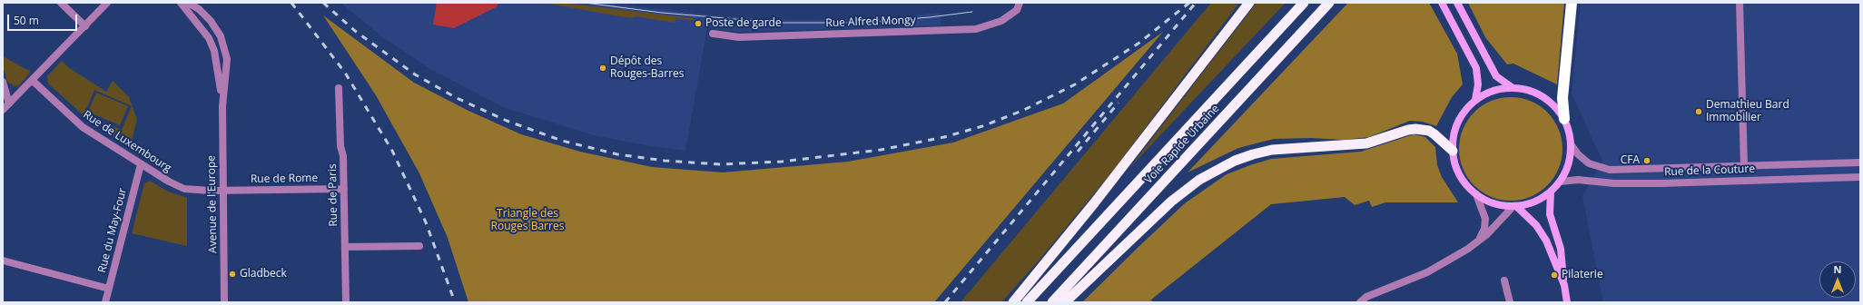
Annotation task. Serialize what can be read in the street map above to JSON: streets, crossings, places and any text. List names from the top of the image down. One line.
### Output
{"streets":{"highway":["Voie Rapide Urbaine"],"street":["Rue Alfred Mongy","Rue de Luxembourg","Rue de la Couture","Rue de Rome","Rue de Paris","Avenue de l'Europe","Rue du May-Four"]},"crossings":[["Rue de Luxembourg","Rue de Rome"],["Rue de Luxembourg","Avenue de l'Europe"],["Rue de Luxembourg","Rue du May-Four"],["Rue de Rome","Rue de Paris"],["Rue de Rome","Avenue de l'Europe"]],"parks":["Triangle des Rouges Barres"],"places":["Poste de garde","Dépôt des Rouges-Barres","Demathieu Bard Immobilier","CFA","Gladbeck","Pilaterie"],"scale_bar":"50 m","north":"top"}
